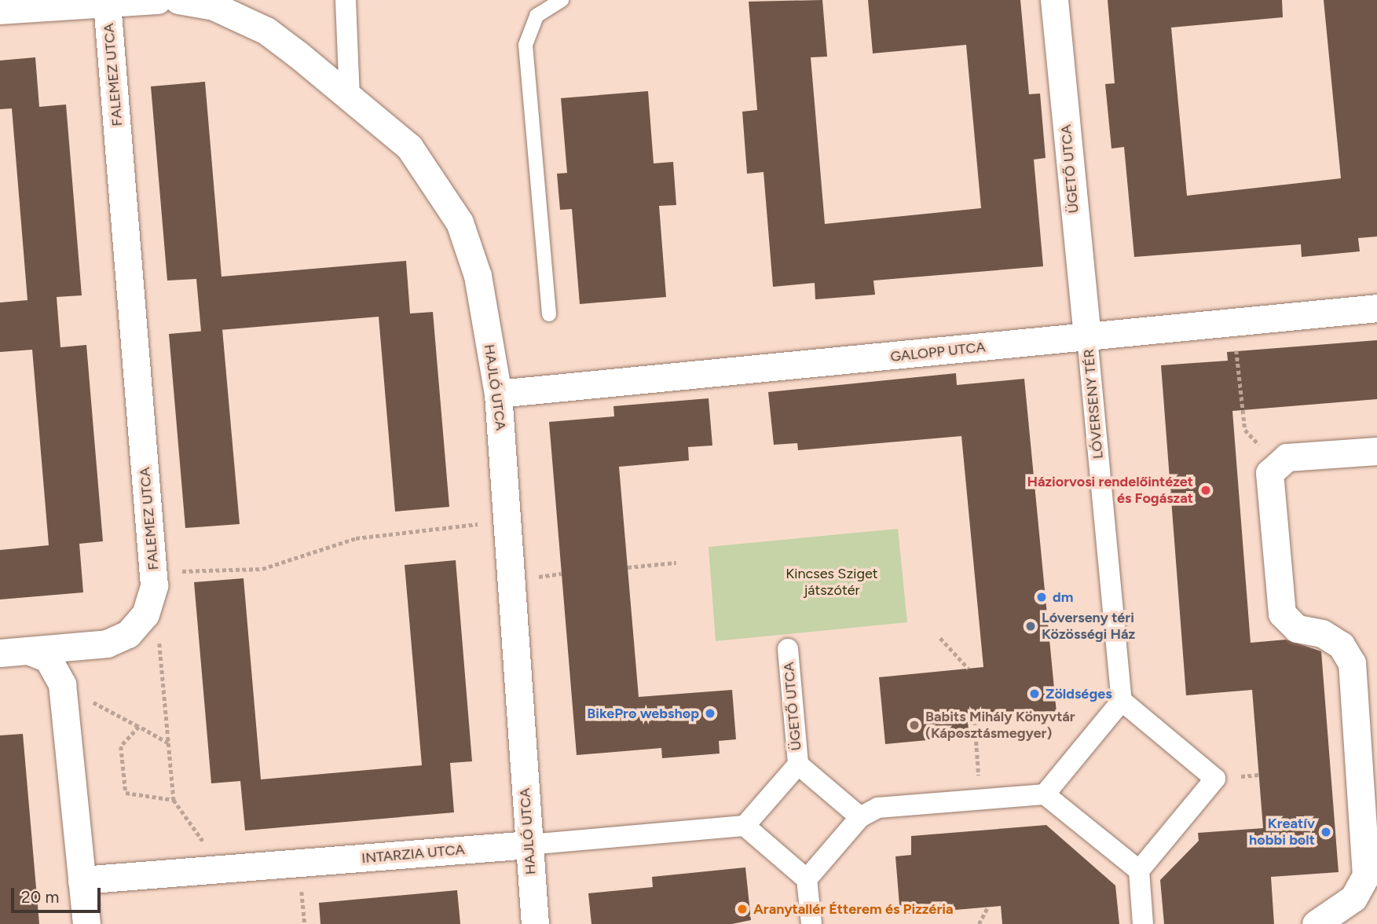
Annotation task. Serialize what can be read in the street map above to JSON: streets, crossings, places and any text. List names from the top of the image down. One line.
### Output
{"streets":{"street":["FALEMEZ UTCA","ÜGETŐ UTCA","GALOPP UTCA","HAJLÓ UTCA","LÓVERSENY TÉR","INTARZIA UTCA"]},"crossings":[["ÜGETŐ UTCA","GALOPP UTCA"],["ÜGETŐ UTCA","LÓVERSENY TÉR"],["GALOPP UTCA","HAJLÓ UTCA"],["GALOPP UTCA","LÓVERSENY TÉR"],["HAJLÓ UTCA","INTARZIA UTCA"]],"parks":["Kincses Sziget játszótér"],"places":["Háziorvosi rendelőintézet és Fogászat","dm","Lóverseny téri Közösségi Ház","Zöldséges","BikePro webshop","Babits Mihály Könyvtár (Káposztásmegyer)","Kreatív hobbi bolt","Aranytallér Étterem és Pizzéria"],"scale_bar":"20 m"}
